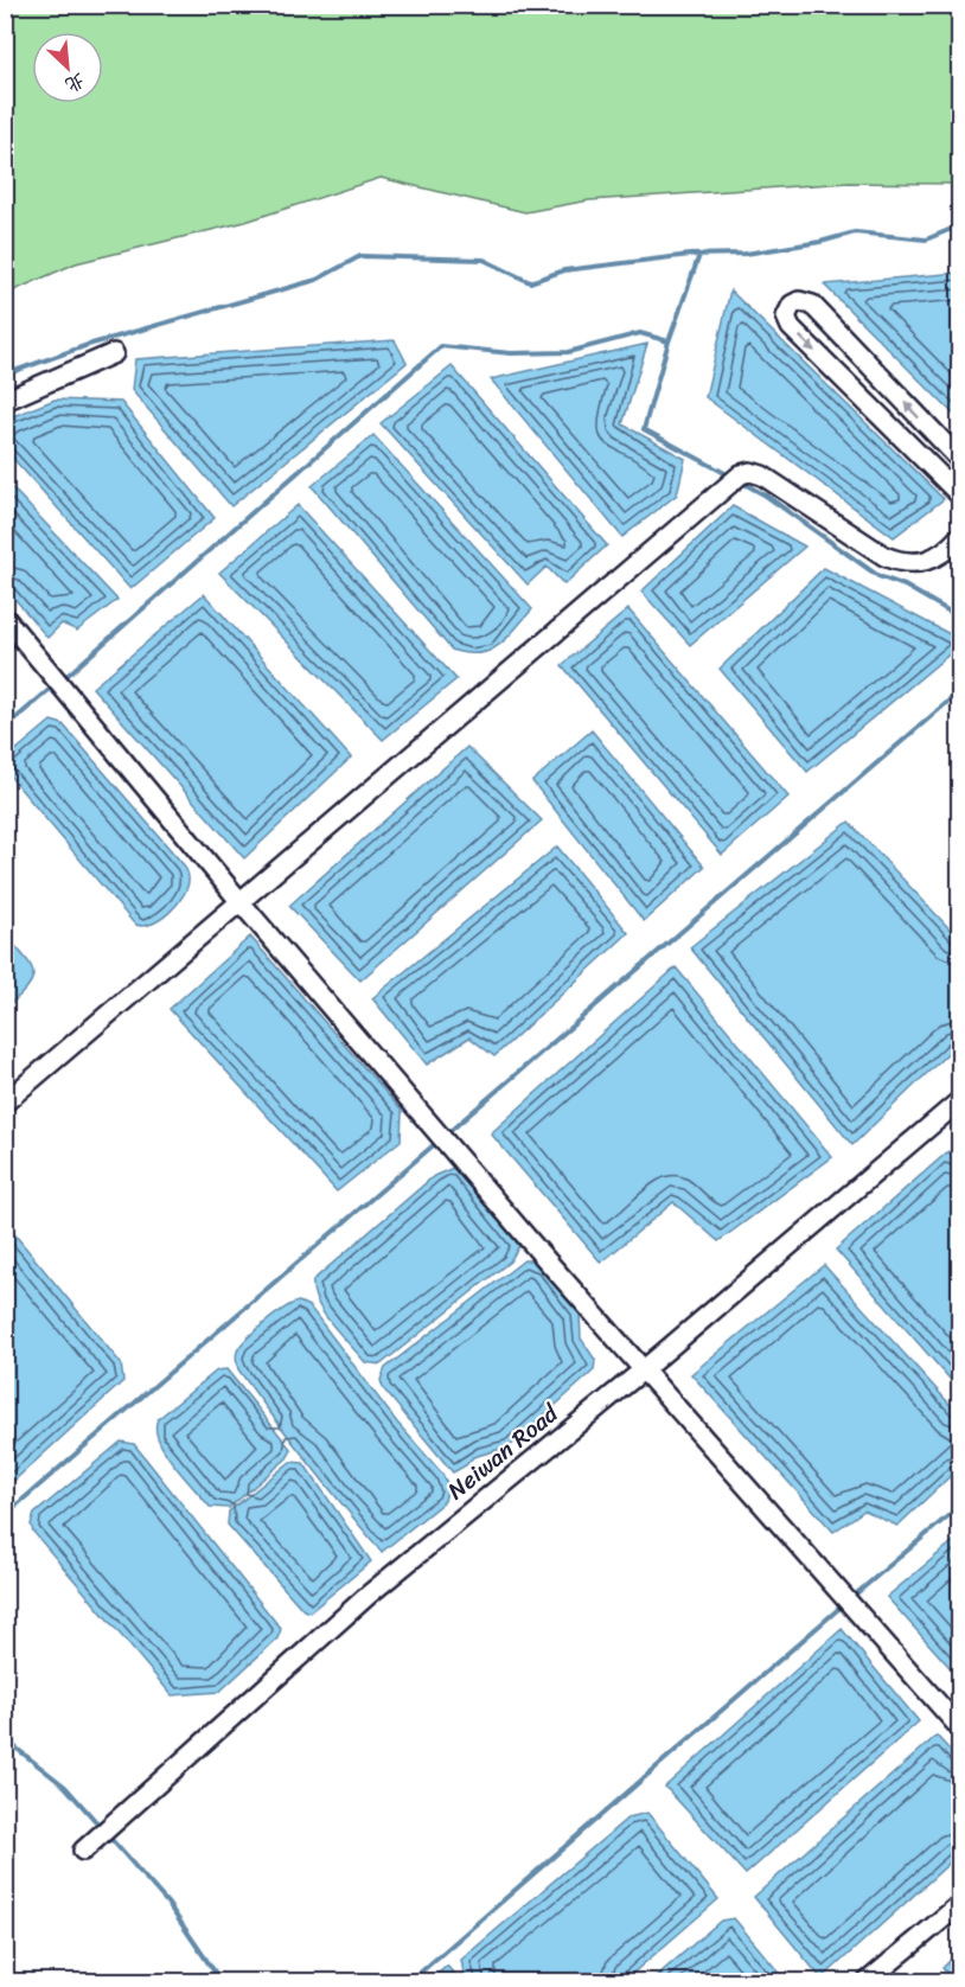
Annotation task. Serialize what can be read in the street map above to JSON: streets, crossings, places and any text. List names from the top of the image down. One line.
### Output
{"streets":{"street":["Neiwan Road"]},"north":"bottom right"}
